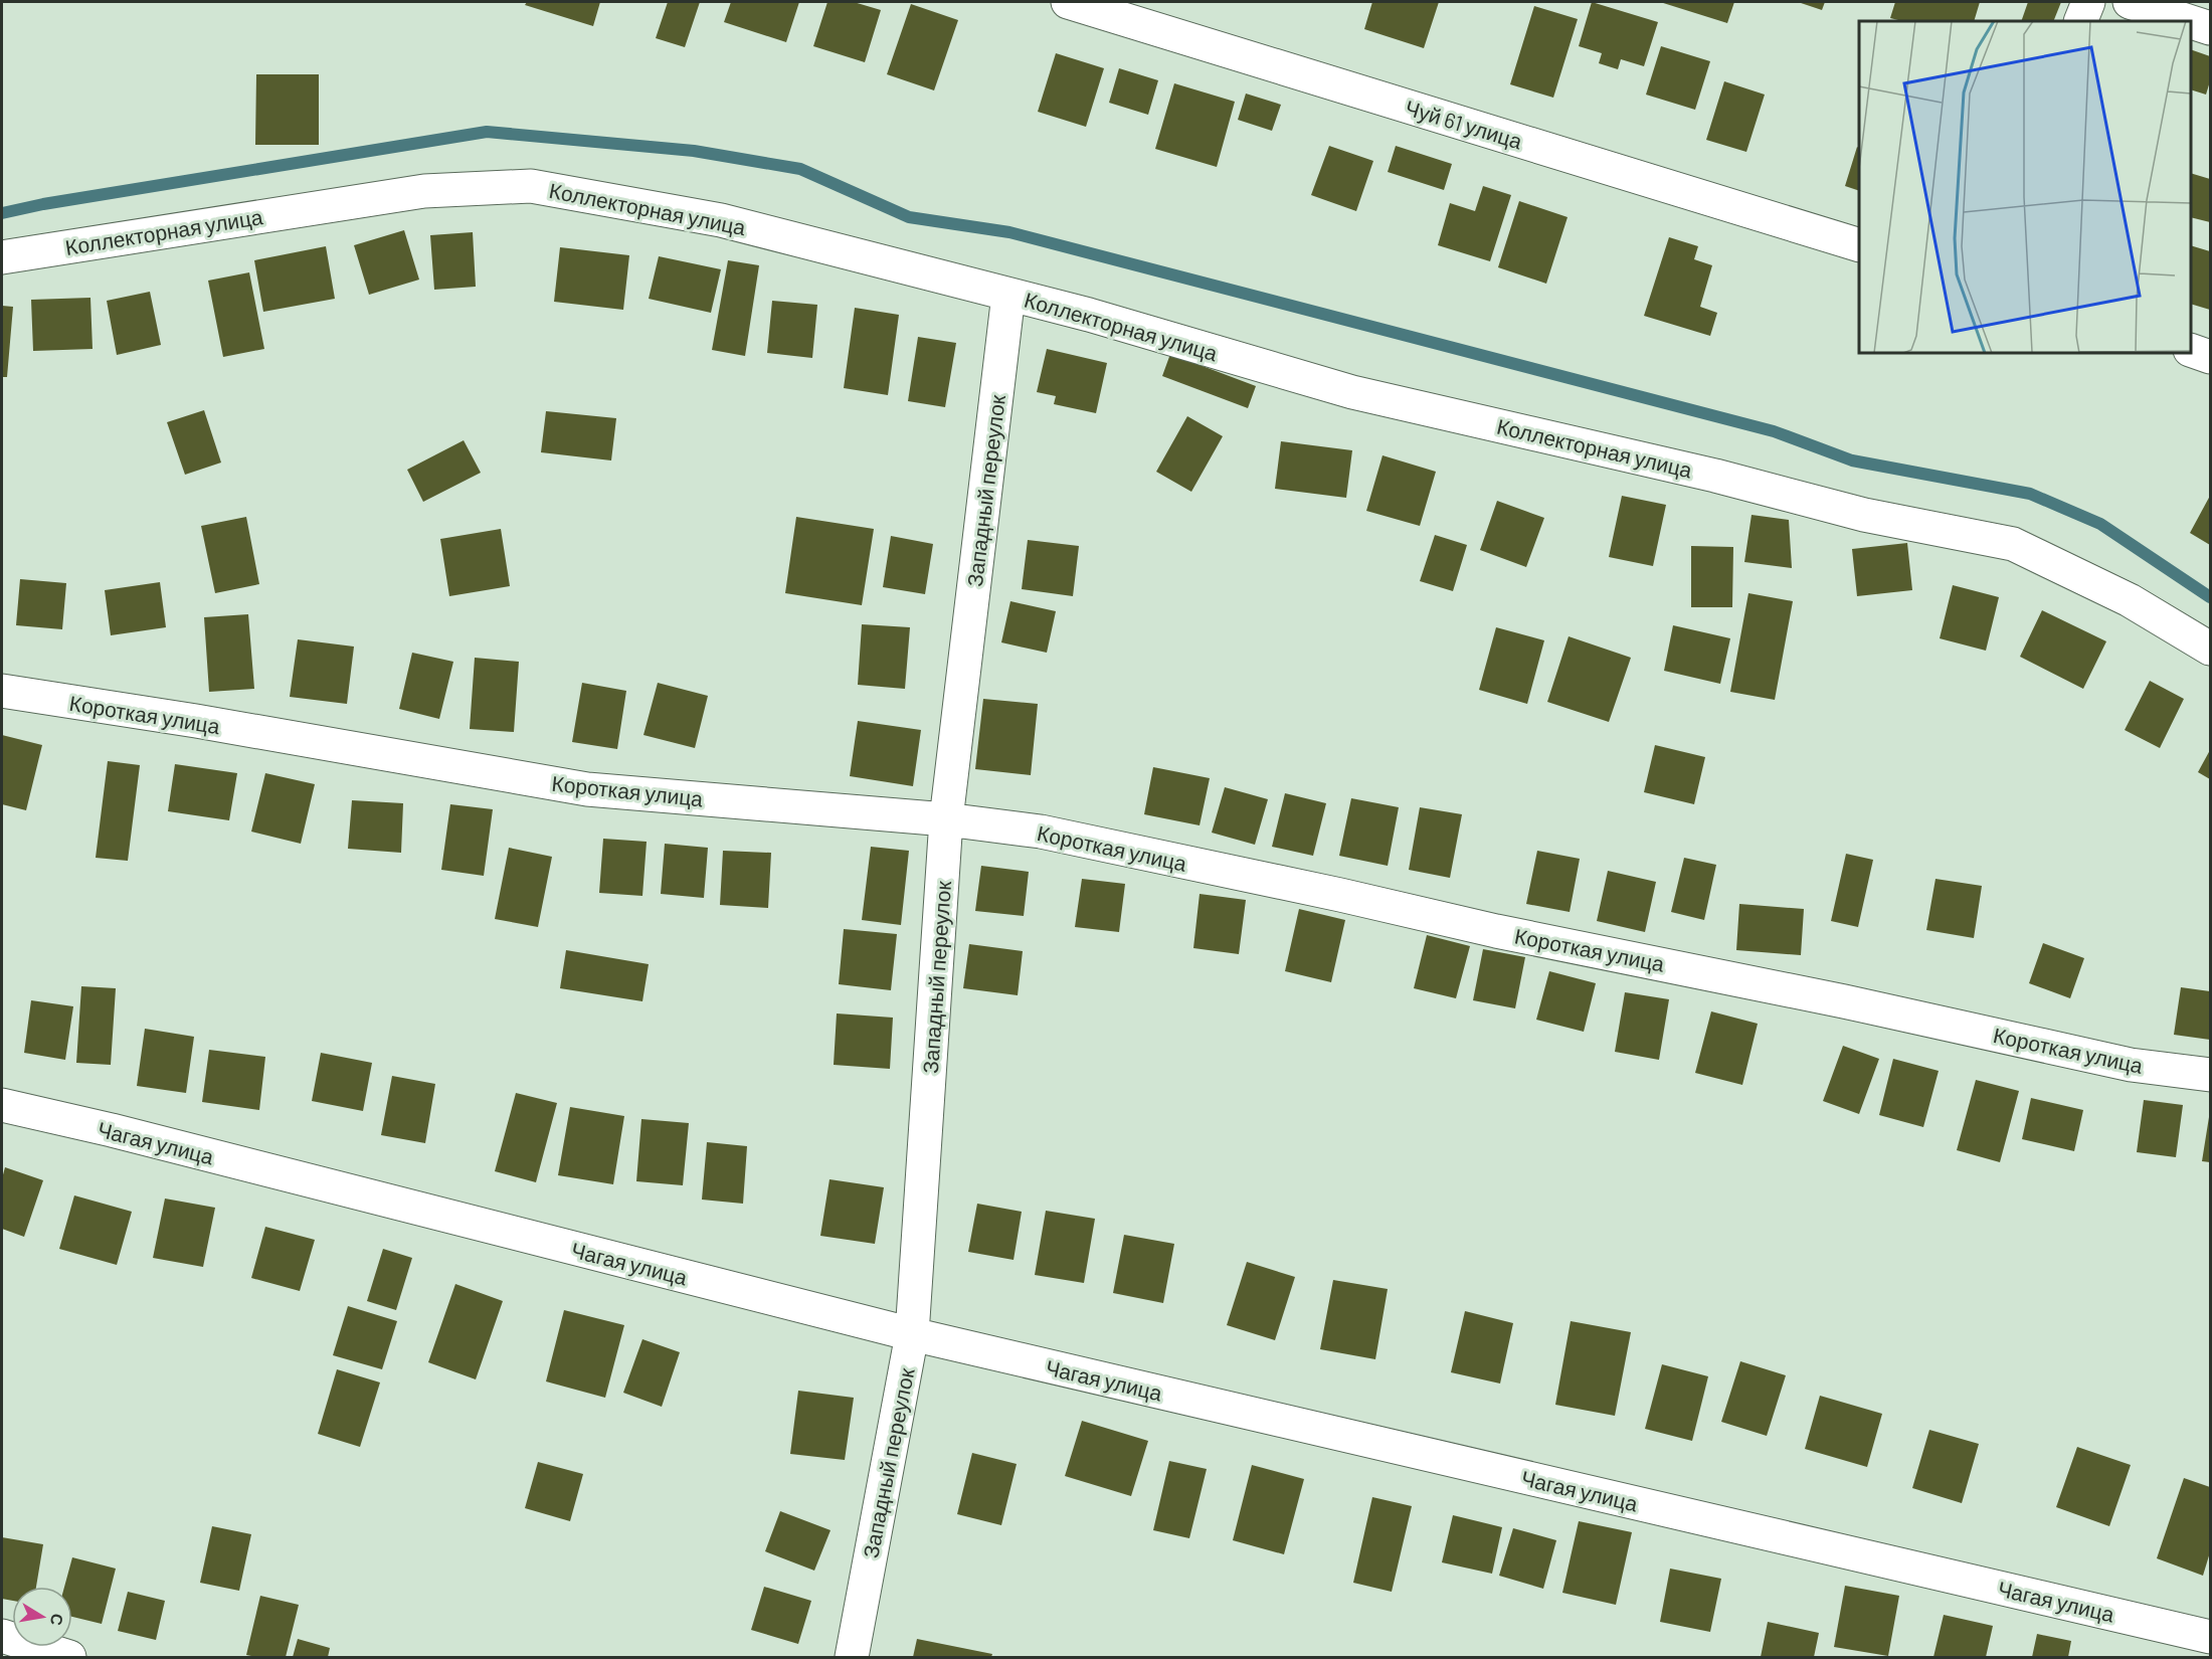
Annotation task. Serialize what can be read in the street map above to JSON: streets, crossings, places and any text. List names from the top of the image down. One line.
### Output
{"streets":{"street":["Чуй 61 улица","Коллекторная улица","Западный переулок","Короткая улица","Чагая улица"]},"crossings":[["Коллекторная улица","Западный переулок"],["Западный переулок","Короткая улица"],["Западный переулок","Чагая улица"]],"north":"right"}
